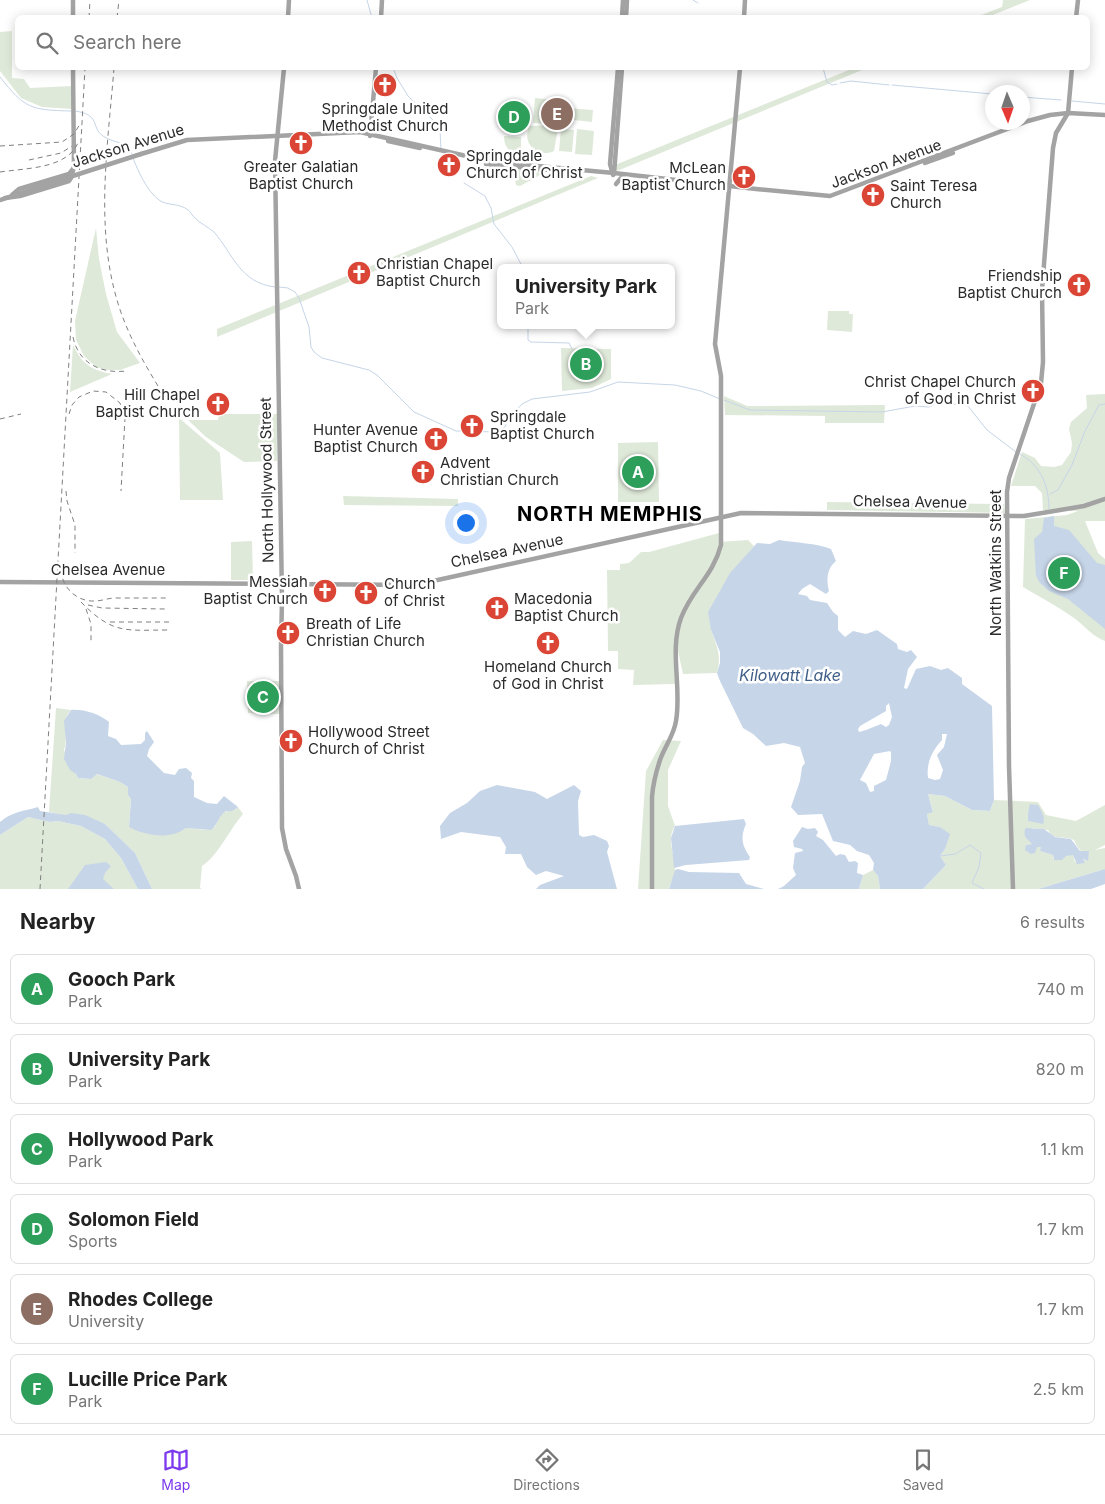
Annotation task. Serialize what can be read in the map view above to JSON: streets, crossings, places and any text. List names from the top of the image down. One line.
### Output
{"streets":{"main road":["Jackson Avenue","North Hollywood Street","Chelsea Avenue","North Watkins Street"]},"crossings":[["Jackson Avenue","North Hollywood Street"],["Jackson Avenue","North Watkins Street"],["North Hollywood Street","Chelsea Avenue"],["Chelsea Avenue","North Watkins Street"]],"districts":["NORTH MEMPHIS"],"water":["Kilowatt Lake"],"places":{"church":["Springdale United Methodist Church","Greater Galatian Baptist Church","Springdale Church of Christ","McLean Baptist Church","Saint Teresa Church","Christian Chapel Baptist Church","Friendship Baptist Church","Christ Chapel Church of God in Christ","Hill Chapel Baptist Church","Springdale Baptist Church","Hunter Avenue Baptist Church","Advent Christian Church","Messiah Baptist Church","Church of Christ","Macedonia Baptist Church","Breath of Life Christian Church","Homeland Church of God in Christ","Hollywood Street Church of Christ"]},"north":"bottom","page":{"search":"Search here","pins":["E","D","B","A","F","C"],"popup":["University Park","Park"],"heading":["Nearby","6 results"],"list":[{"mark":"A","name":"Gooch Park","note":"Park","value":"740 m"},{"mark":"B","name":"University Park","note":"Park","value":"820 m"},{"mark":"C","name":"Hollywood Park","note":"Park","value":"1.1 km"},{"mark":"D","name":"Solomon Field","note":"Sports","value":"1.7 km"},{"mark":"E","name":"Rhodes College","note":"University","value":"1.7 km"},{"mark":"F","name":"Lucille Price Park","note":"Park","value":"2.5 km"}],"nav":["Map","Directions","Saved"]}}
